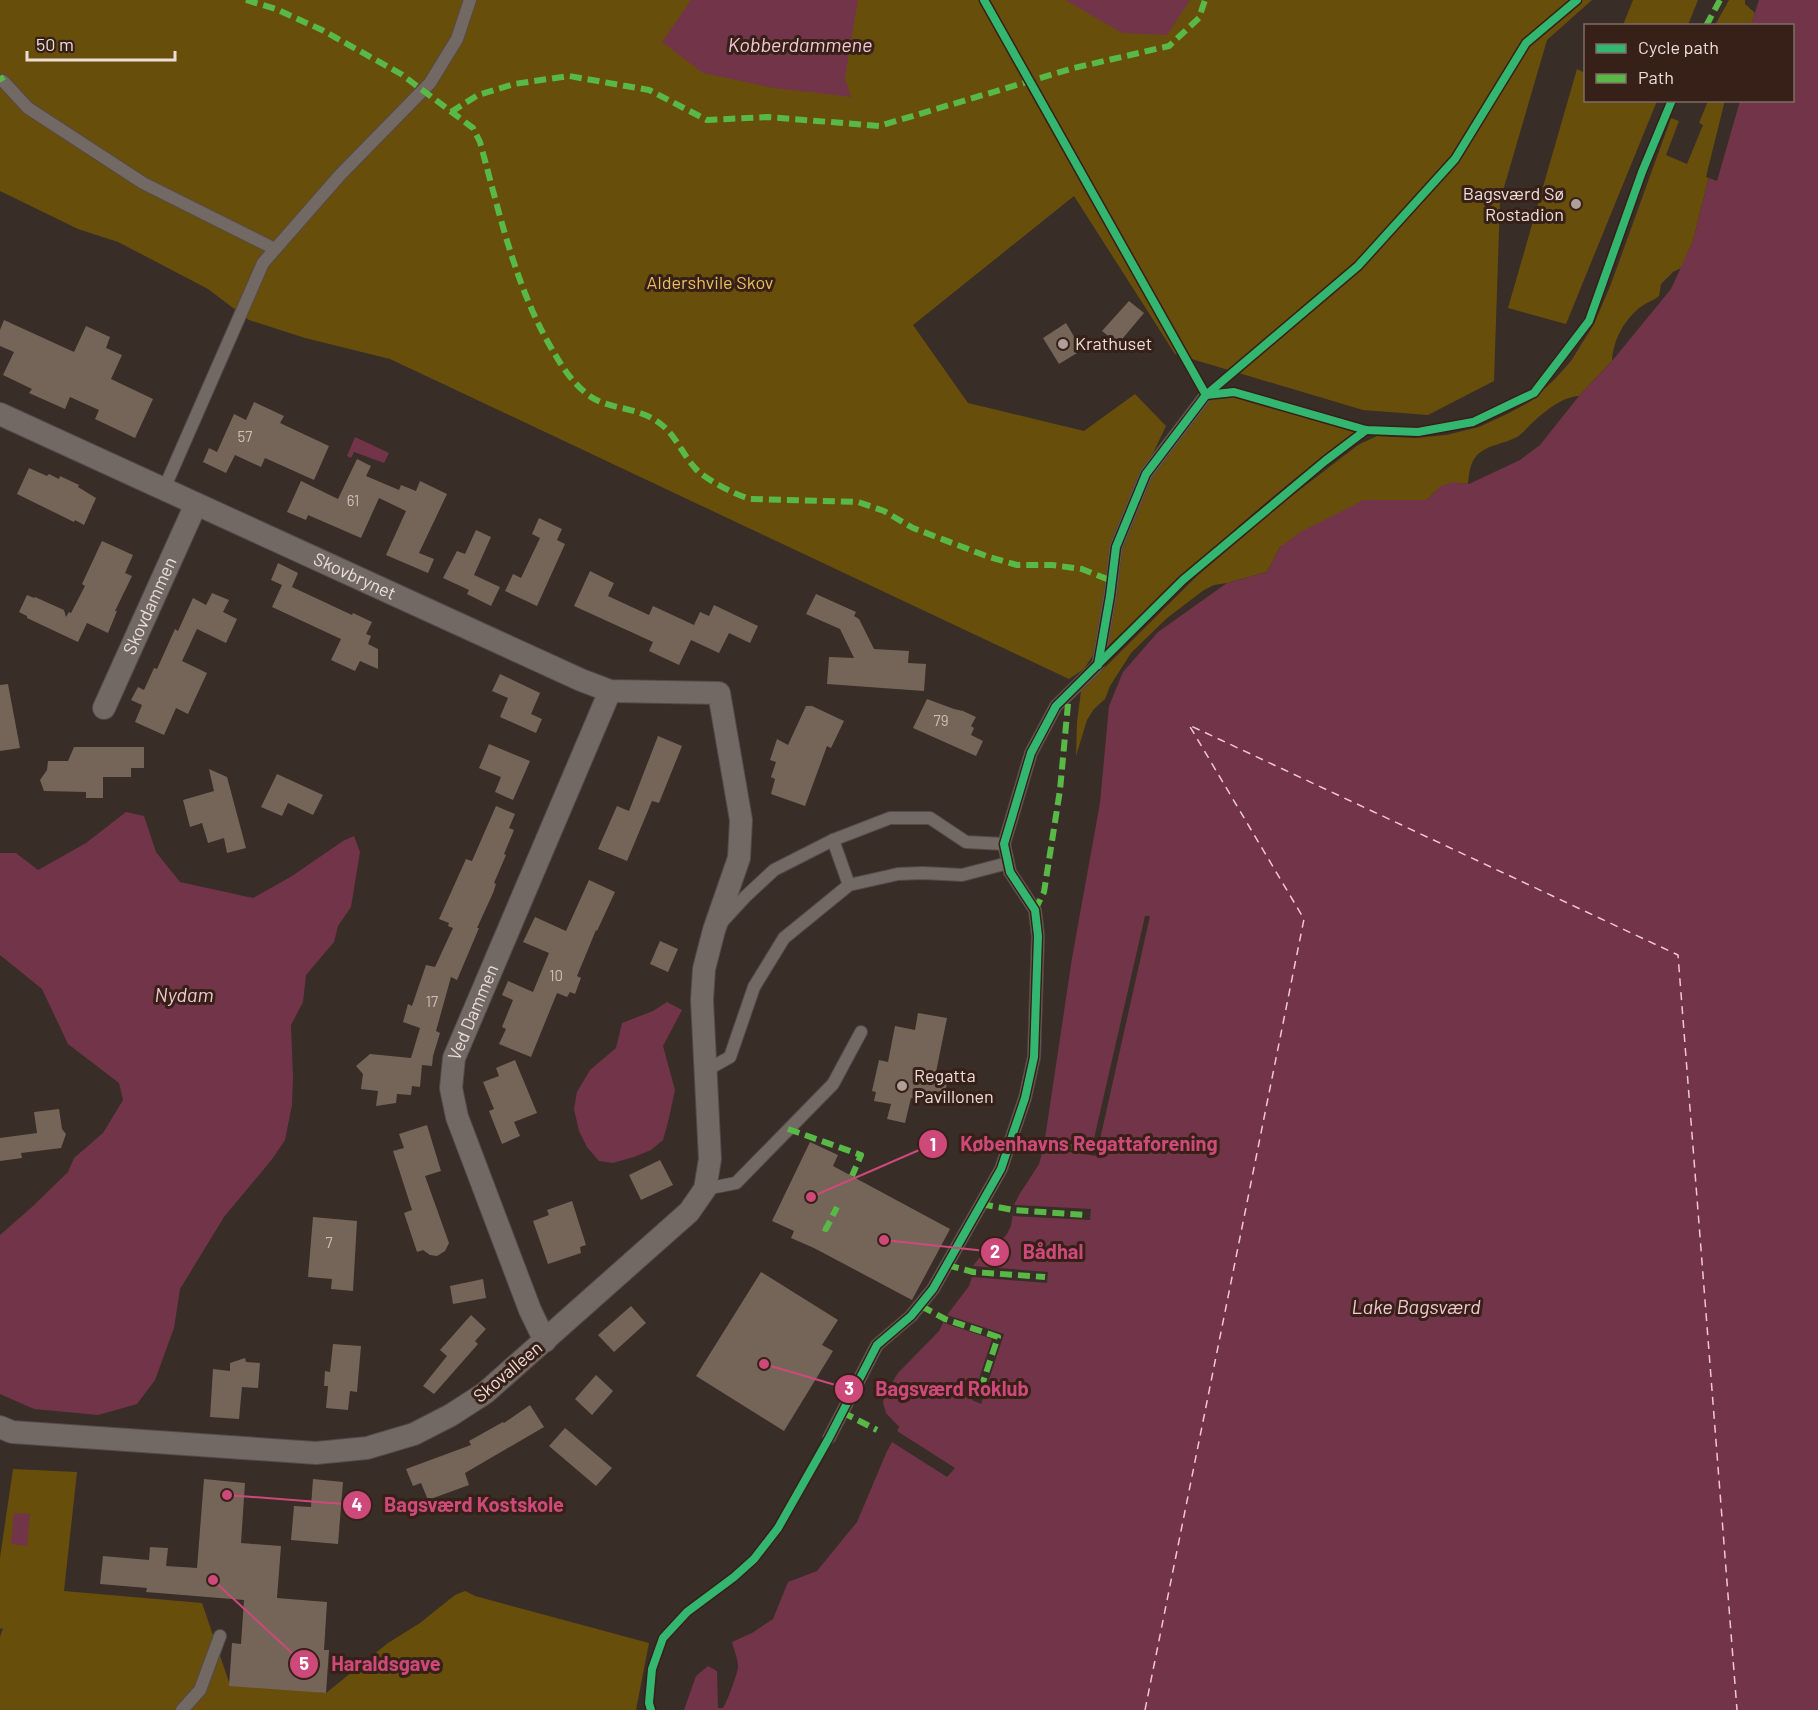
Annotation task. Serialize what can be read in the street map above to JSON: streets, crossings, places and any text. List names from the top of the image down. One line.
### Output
{"streets":{"street":["Skovbrynet","Skovdammen","Ved Dammen","Skovalleen"]},"crossings":[["Skovbrynet","Skovdammen"],["Skovbrynet","Ved Dammen"],["Skovbrynet","Skovalleen"],["Ved Dammen","Skovalleen"]],"water":["Kobberdammene","Nydam","Lake Bagsværd"],"parks":["Aldershvile Skov"],"places":["Bagsværd Sø Rostadion","Krathuset","Regatta Pavillonen","Københavns Regattaforening","Bådhal","Bagsværd Roklub","Bagsværd Kostskole","Haraldsgave"],"house_numbers":["57","61","79","10","17","7"],"legend":["Cycle path","Path"],"scale_bar":"50 m"}
